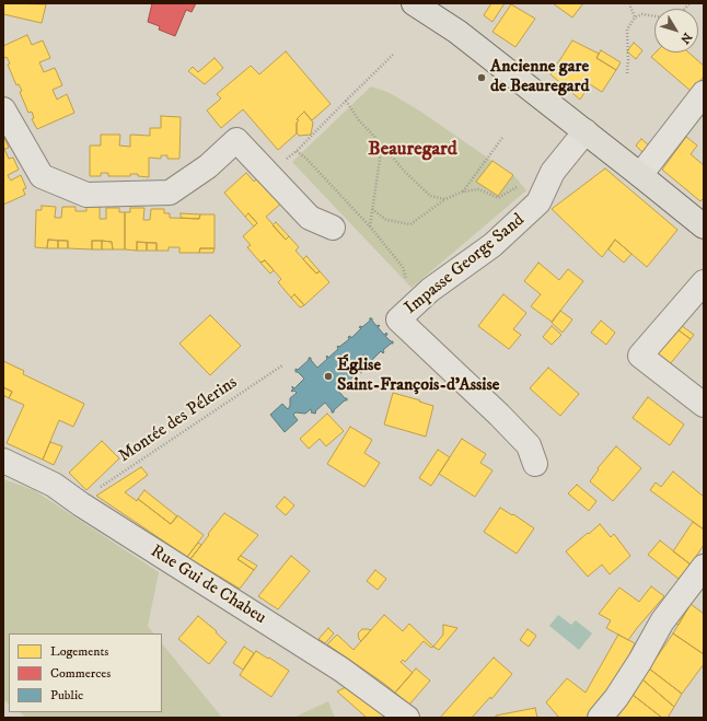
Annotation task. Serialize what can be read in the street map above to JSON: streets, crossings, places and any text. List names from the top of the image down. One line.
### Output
{"streets":{"street":["Impasse George Sand","Rue Gui de Chabeu"],"path":["Montée des Pélerins"]},"districts":["Beauregard"],"places":["Ancienne gare de Beauregard","Église Saint-François-d'Assise"],"legend":["Logements","Commerces","Public"],"north":"bottom right"}
